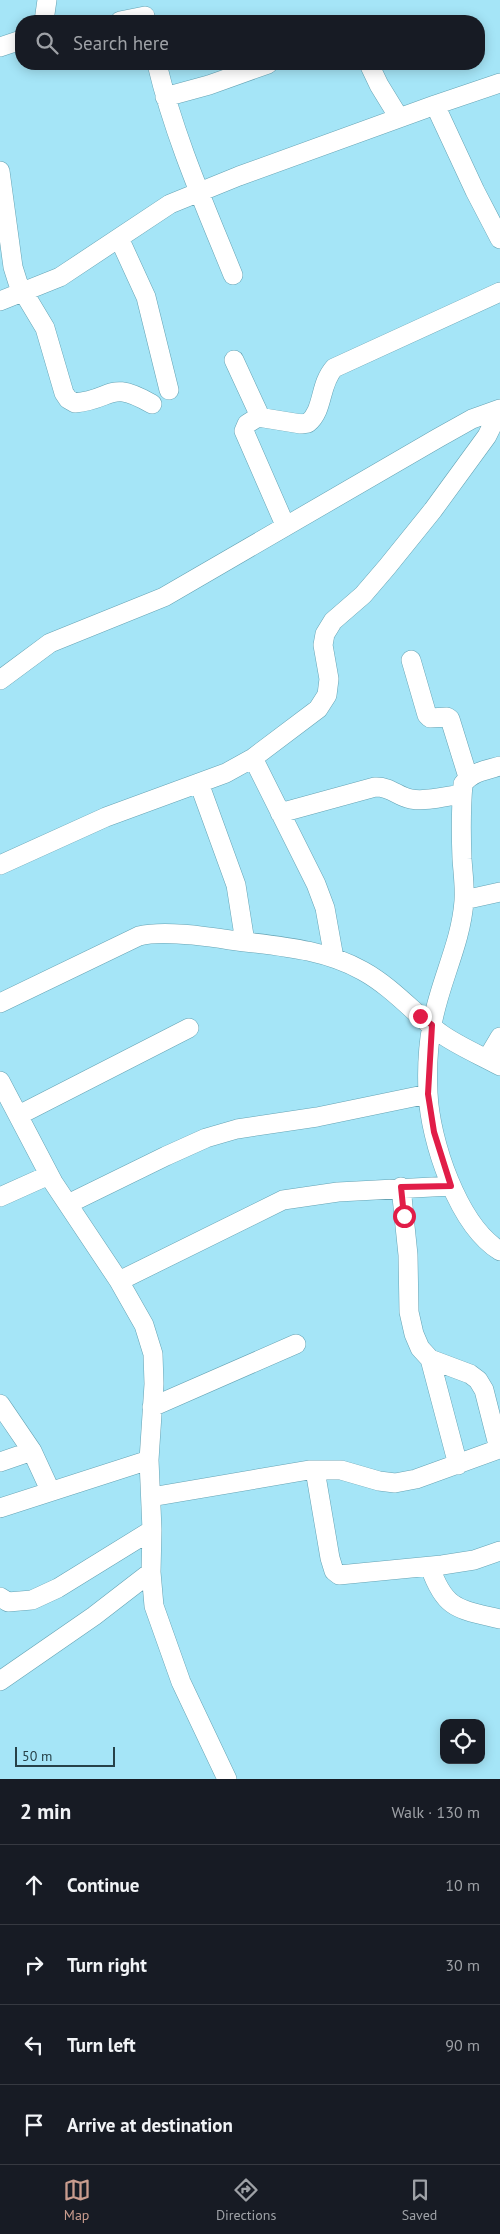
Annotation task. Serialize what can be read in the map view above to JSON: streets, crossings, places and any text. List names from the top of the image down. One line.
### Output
{"scale_bar":"50 m","page":{"search":"Search here","scale":"50 m","heading":["2 min","Walk · 130 m"],"list":[["Continue","10 m"],["Turn right","30 m"],["Turn left","90 m"],"Arrive at destination"],"nav":["Map","Directions","Saved"]}}
